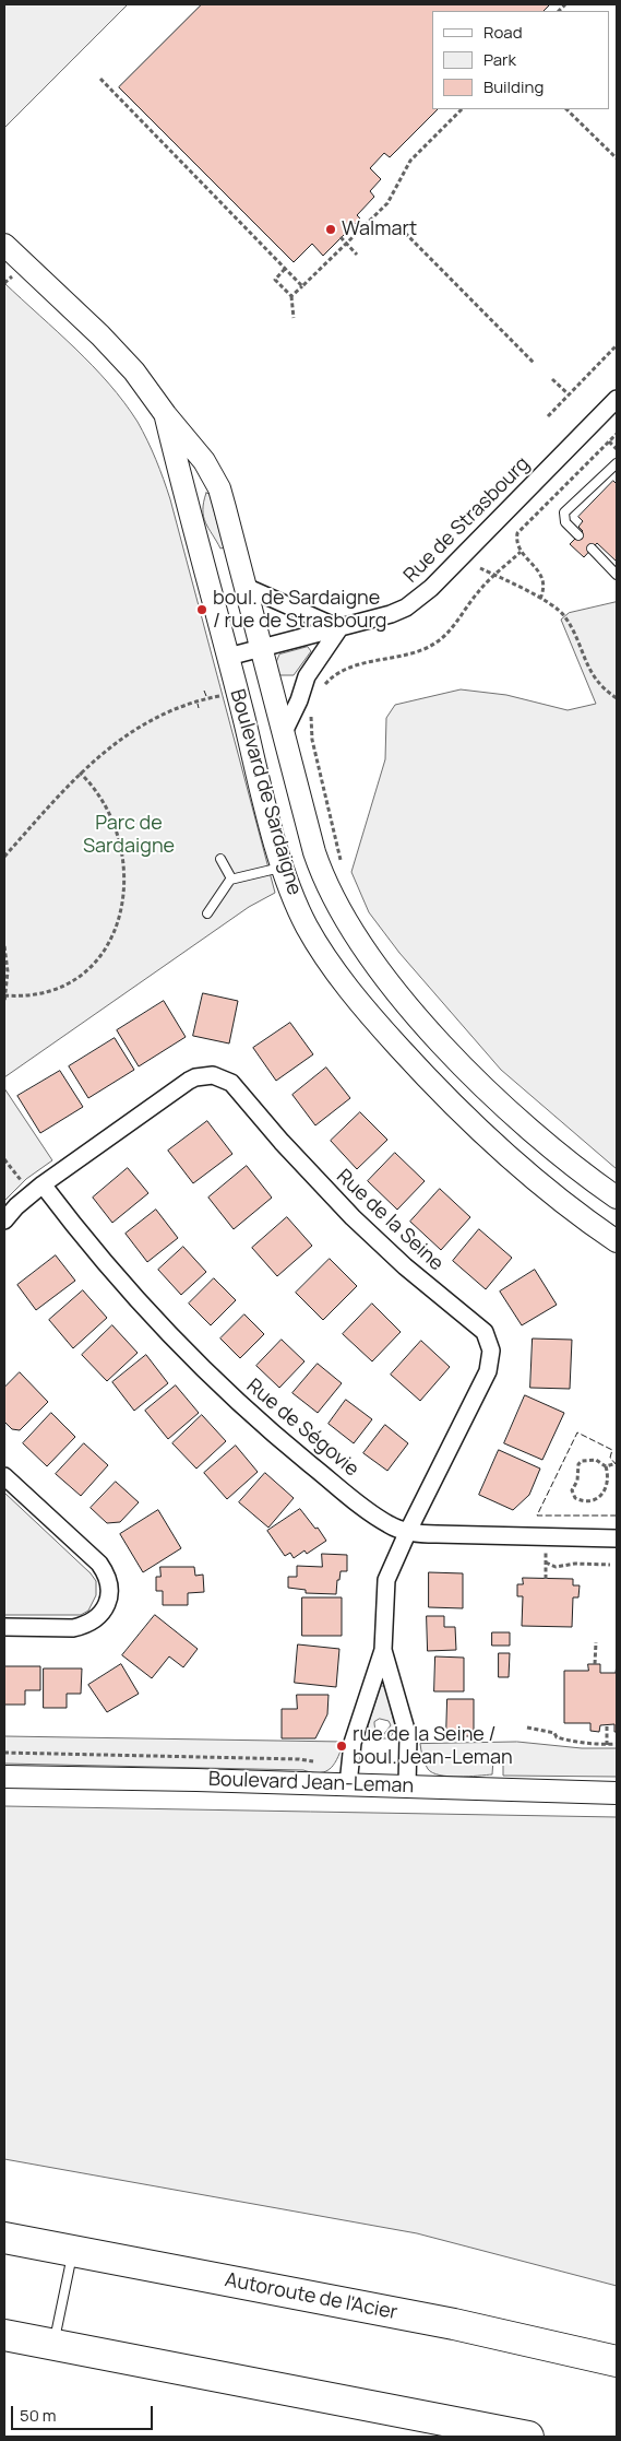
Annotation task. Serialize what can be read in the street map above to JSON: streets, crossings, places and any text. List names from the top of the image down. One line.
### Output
{"streets":{"highway":["Autoroute de l'Acier"],"street":["Rue de Strasbourg","Boulevard de Sardaigne","Rue de la Seine","Rue de Ségovie","Boulevard Jean-Leman"]},"crossings":[["Rue de Strasbourg","Boulevard de Sardaigne"],["Rue de la Seine","Rue de Ségovie"],["Rue de la Seine","Boulevard Jean-Leman"]],"parks":["Parc de Sardaigne"],"places":["Walmart","boul. de Sardaigne / rue de Strasbourg","rue de la Seine / boul. Jean-Leman"],"legend":["Road","Park","Building"],"scale_bar":"50 m"}
